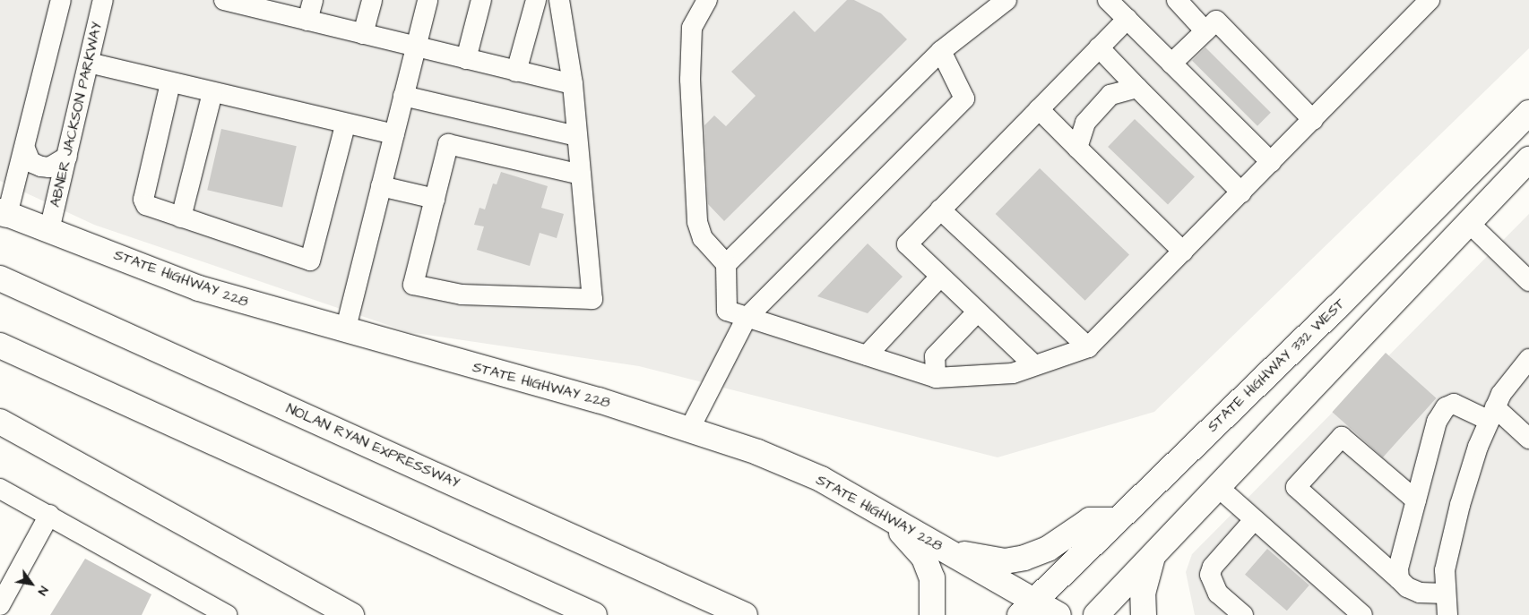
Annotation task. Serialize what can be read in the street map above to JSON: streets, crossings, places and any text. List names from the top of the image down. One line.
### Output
{"streets":{"main road":["STATE HIGHWAY 228","STATE HIGHWAY 332 WEST","NOLAN RYAN EXPRESSWAY"],"street":["ABNER JACKSON PARKWAY"]},"crossings":[["ABNER JACKSON PARKWAY","STATE HIGHWAY 228"],["STATE HIGHWAY 228","STATE HIGHWAY 332 WEST"]],"north":"bottom right"}
